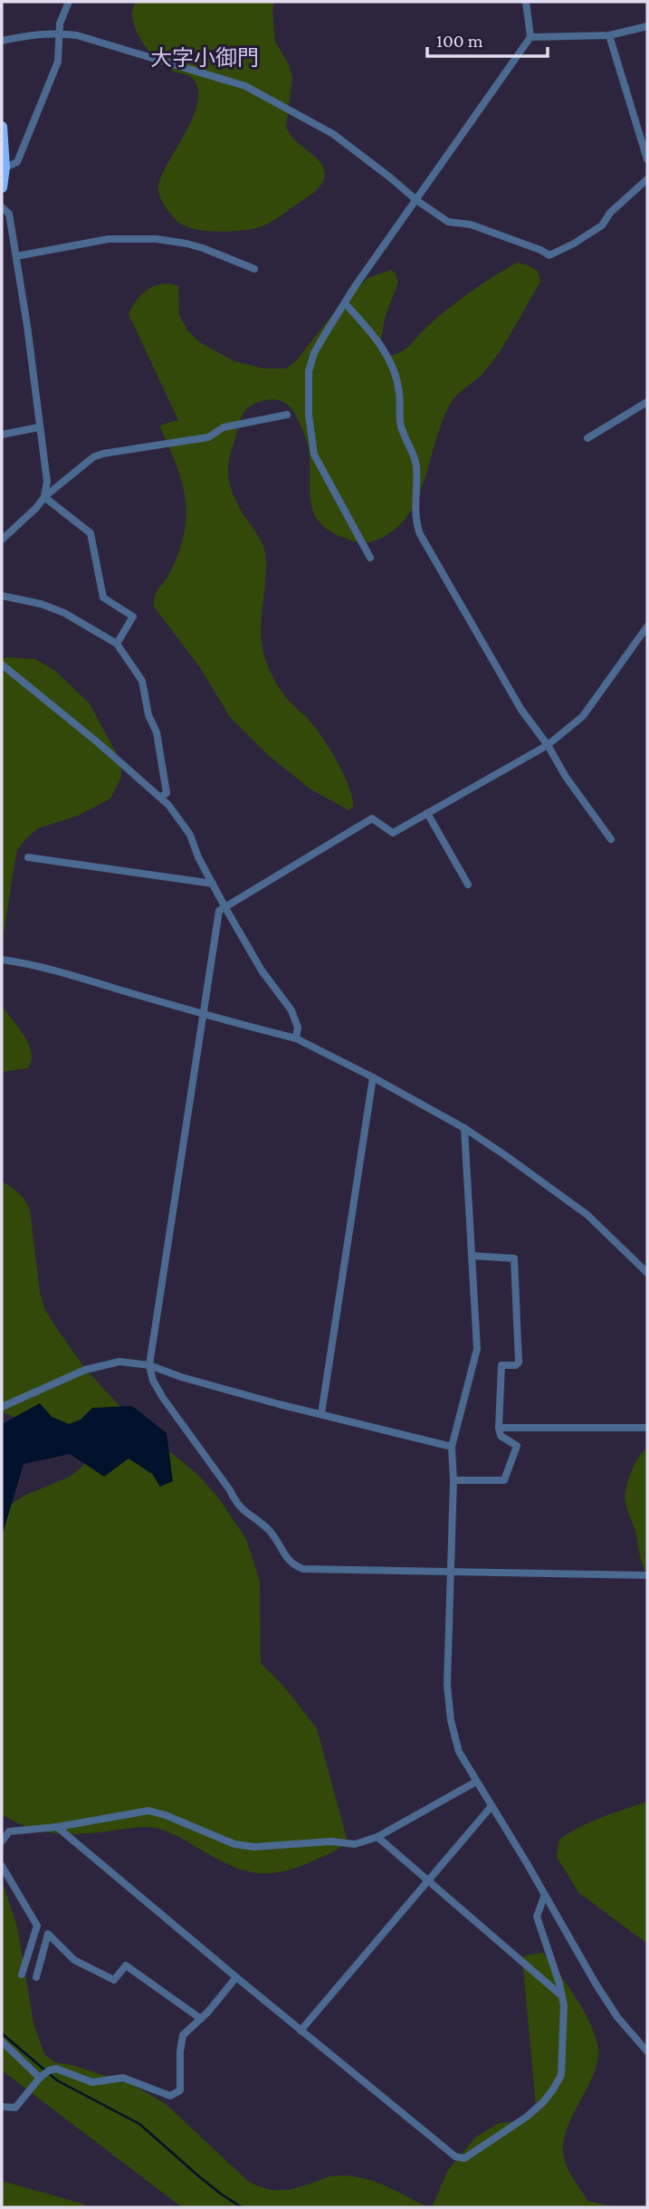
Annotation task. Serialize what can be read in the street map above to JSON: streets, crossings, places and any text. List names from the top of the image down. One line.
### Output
{"districts":["大字小御門"],"scale_bar":"100 m"}
